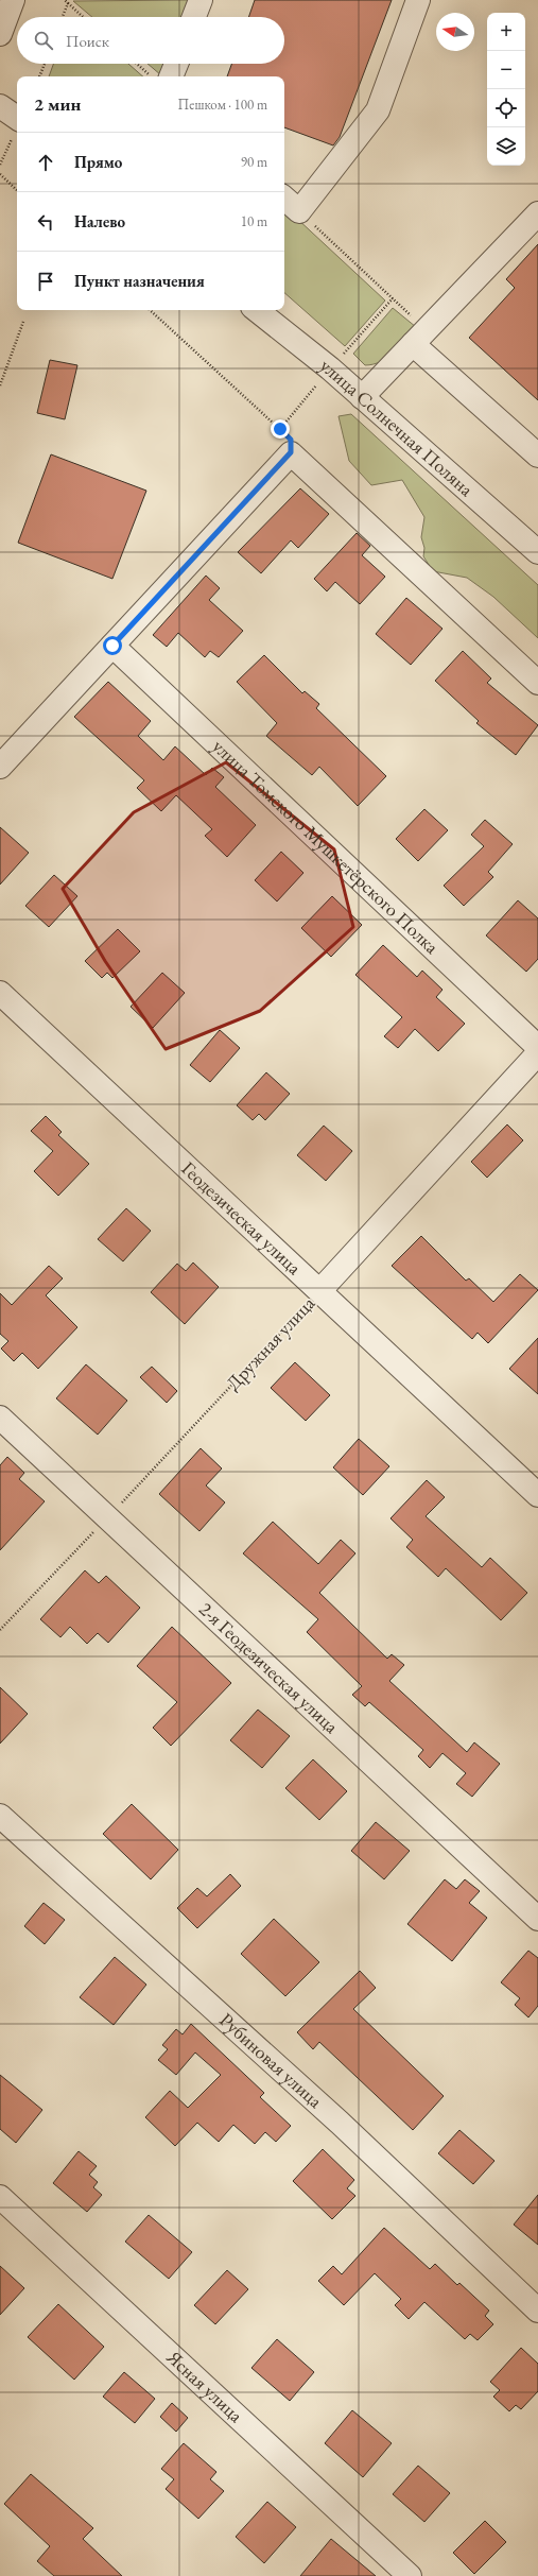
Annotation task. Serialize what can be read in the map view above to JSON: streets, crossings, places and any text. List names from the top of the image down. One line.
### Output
{"streets":{"street":["улица Солнечная Поляна","улица Томского Мушкетёрского Полка","Геодезическая улица","Дружная улица","2-я Геодезическая улица","Рубиновая улица","Ясная улица"]},"crossings":[["Геодезическая улица","Дружная улица"],["Дружная улица","2-я Геодезическая улица"]],"north":"left","page":{"map_buttons":["+","−"],"search":"Поиск","heading":["2 мин","Пешком · 100 m"],"list":[["Прямо","90 m"],["Налево","10 m"],"Пункт назначения"]}}
